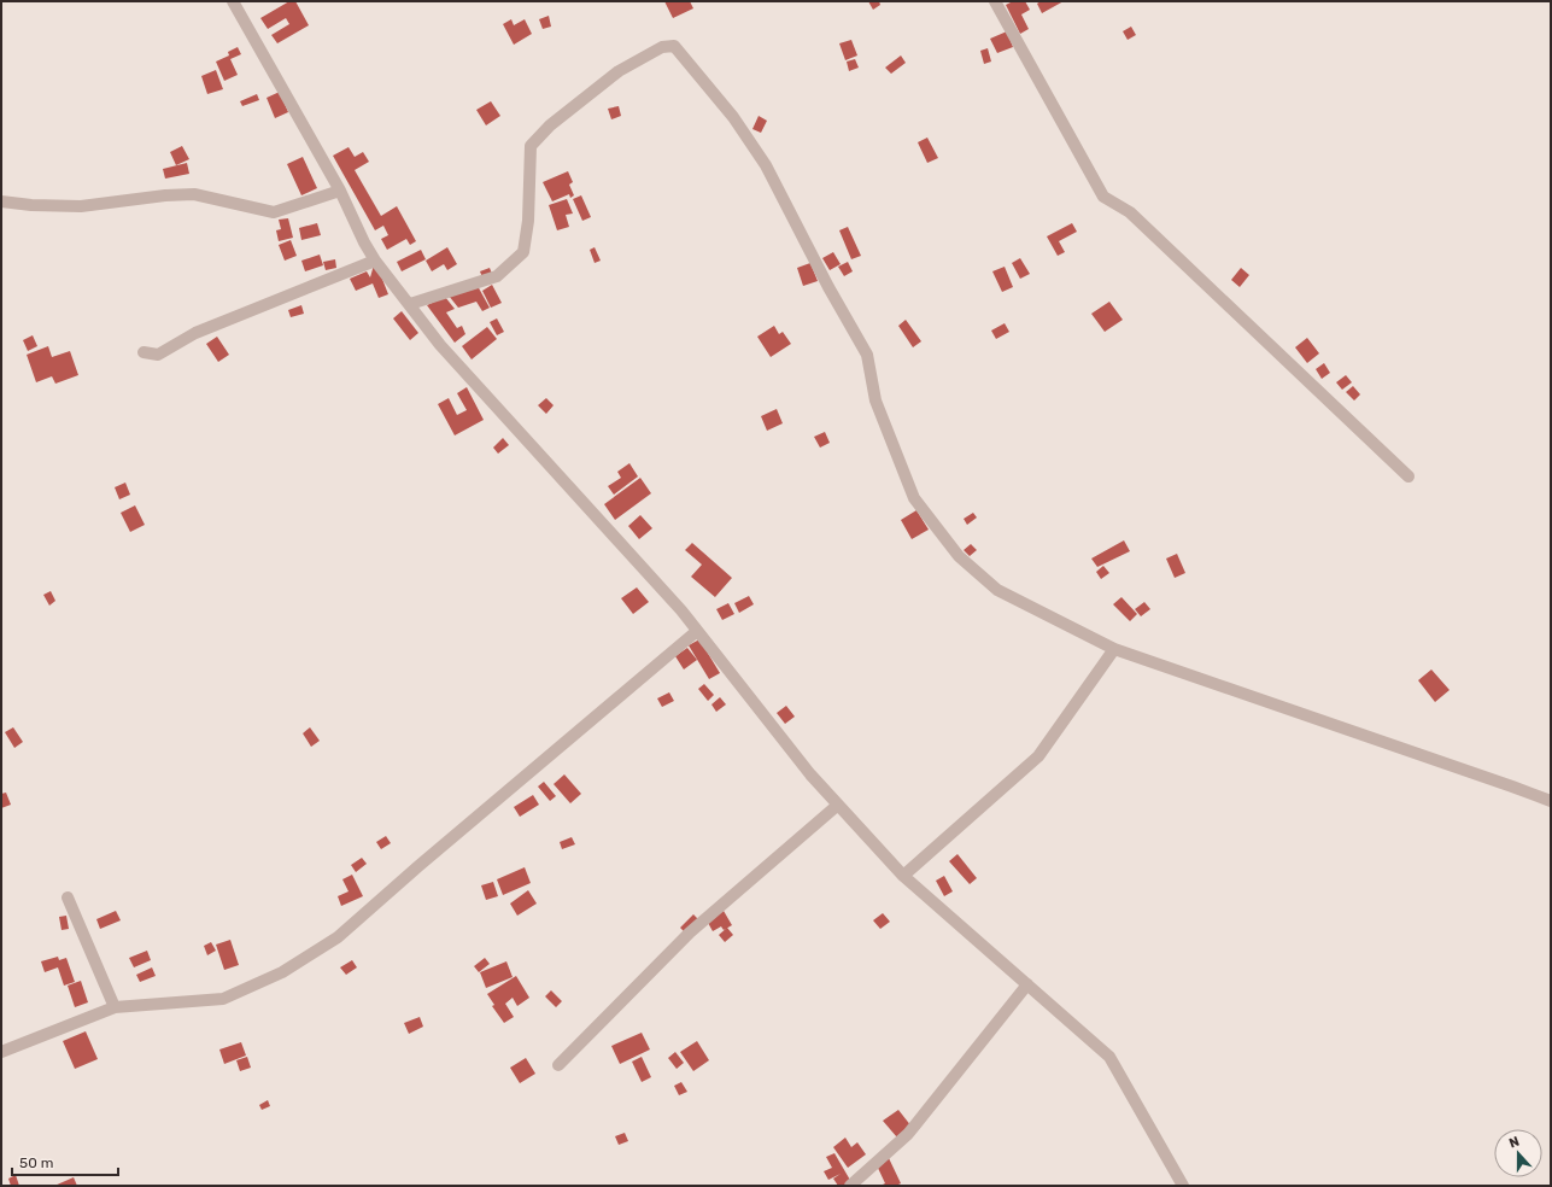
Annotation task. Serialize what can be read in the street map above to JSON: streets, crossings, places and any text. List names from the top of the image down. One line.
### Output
{"scale_bar":"50 m","north":"top"}
